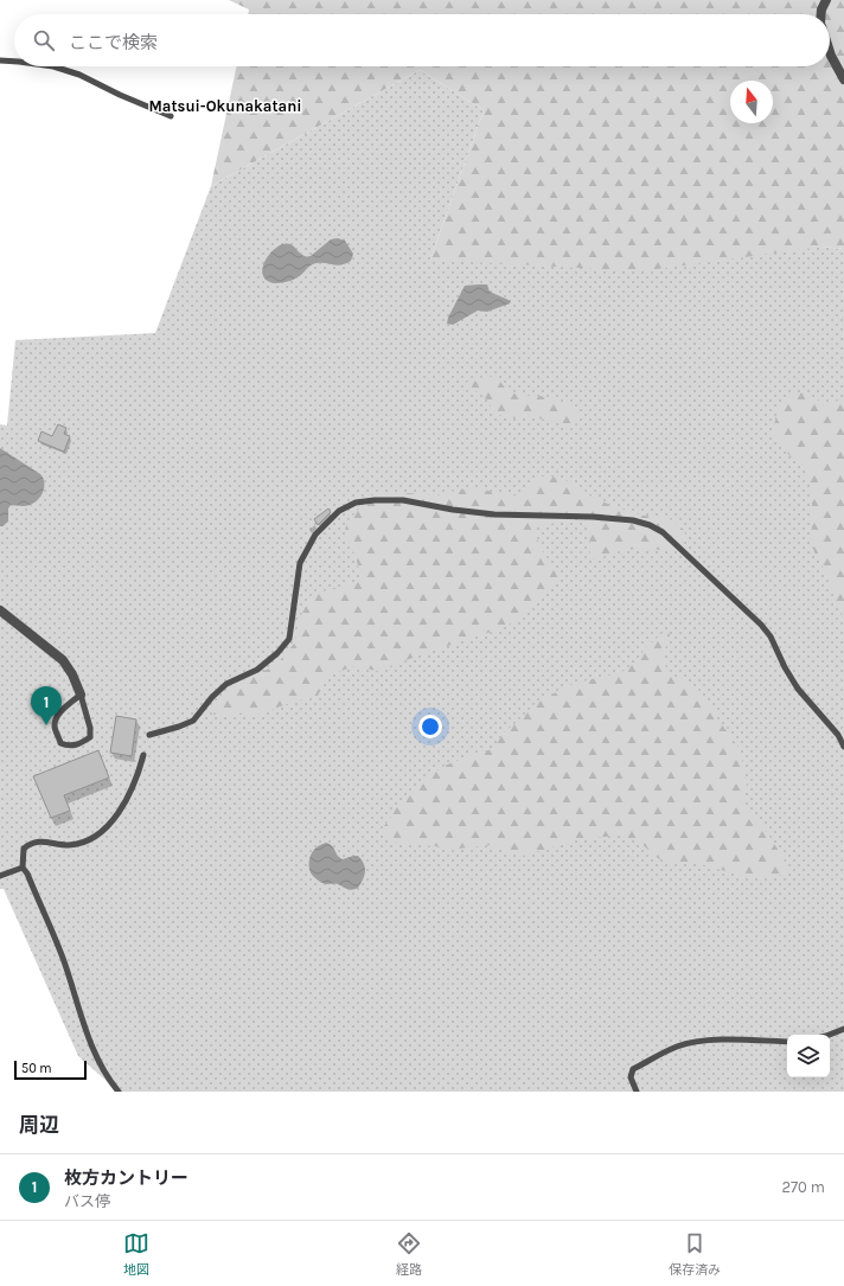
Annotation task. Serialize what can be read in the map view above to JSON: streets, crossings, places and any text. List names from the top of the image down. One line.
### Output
{"districts":["Matsui-Okunakatani"],"scale_bar":"50 m","north":"top","page":{"search":"ここで検索","pins":"1","scale":"50 m","heading":"周辺","list":[{"mark":"1","name":"枚方カントリー","note":"バス停","value":"270 m"}],"nav":["地図","経路","保存済み"]}}
